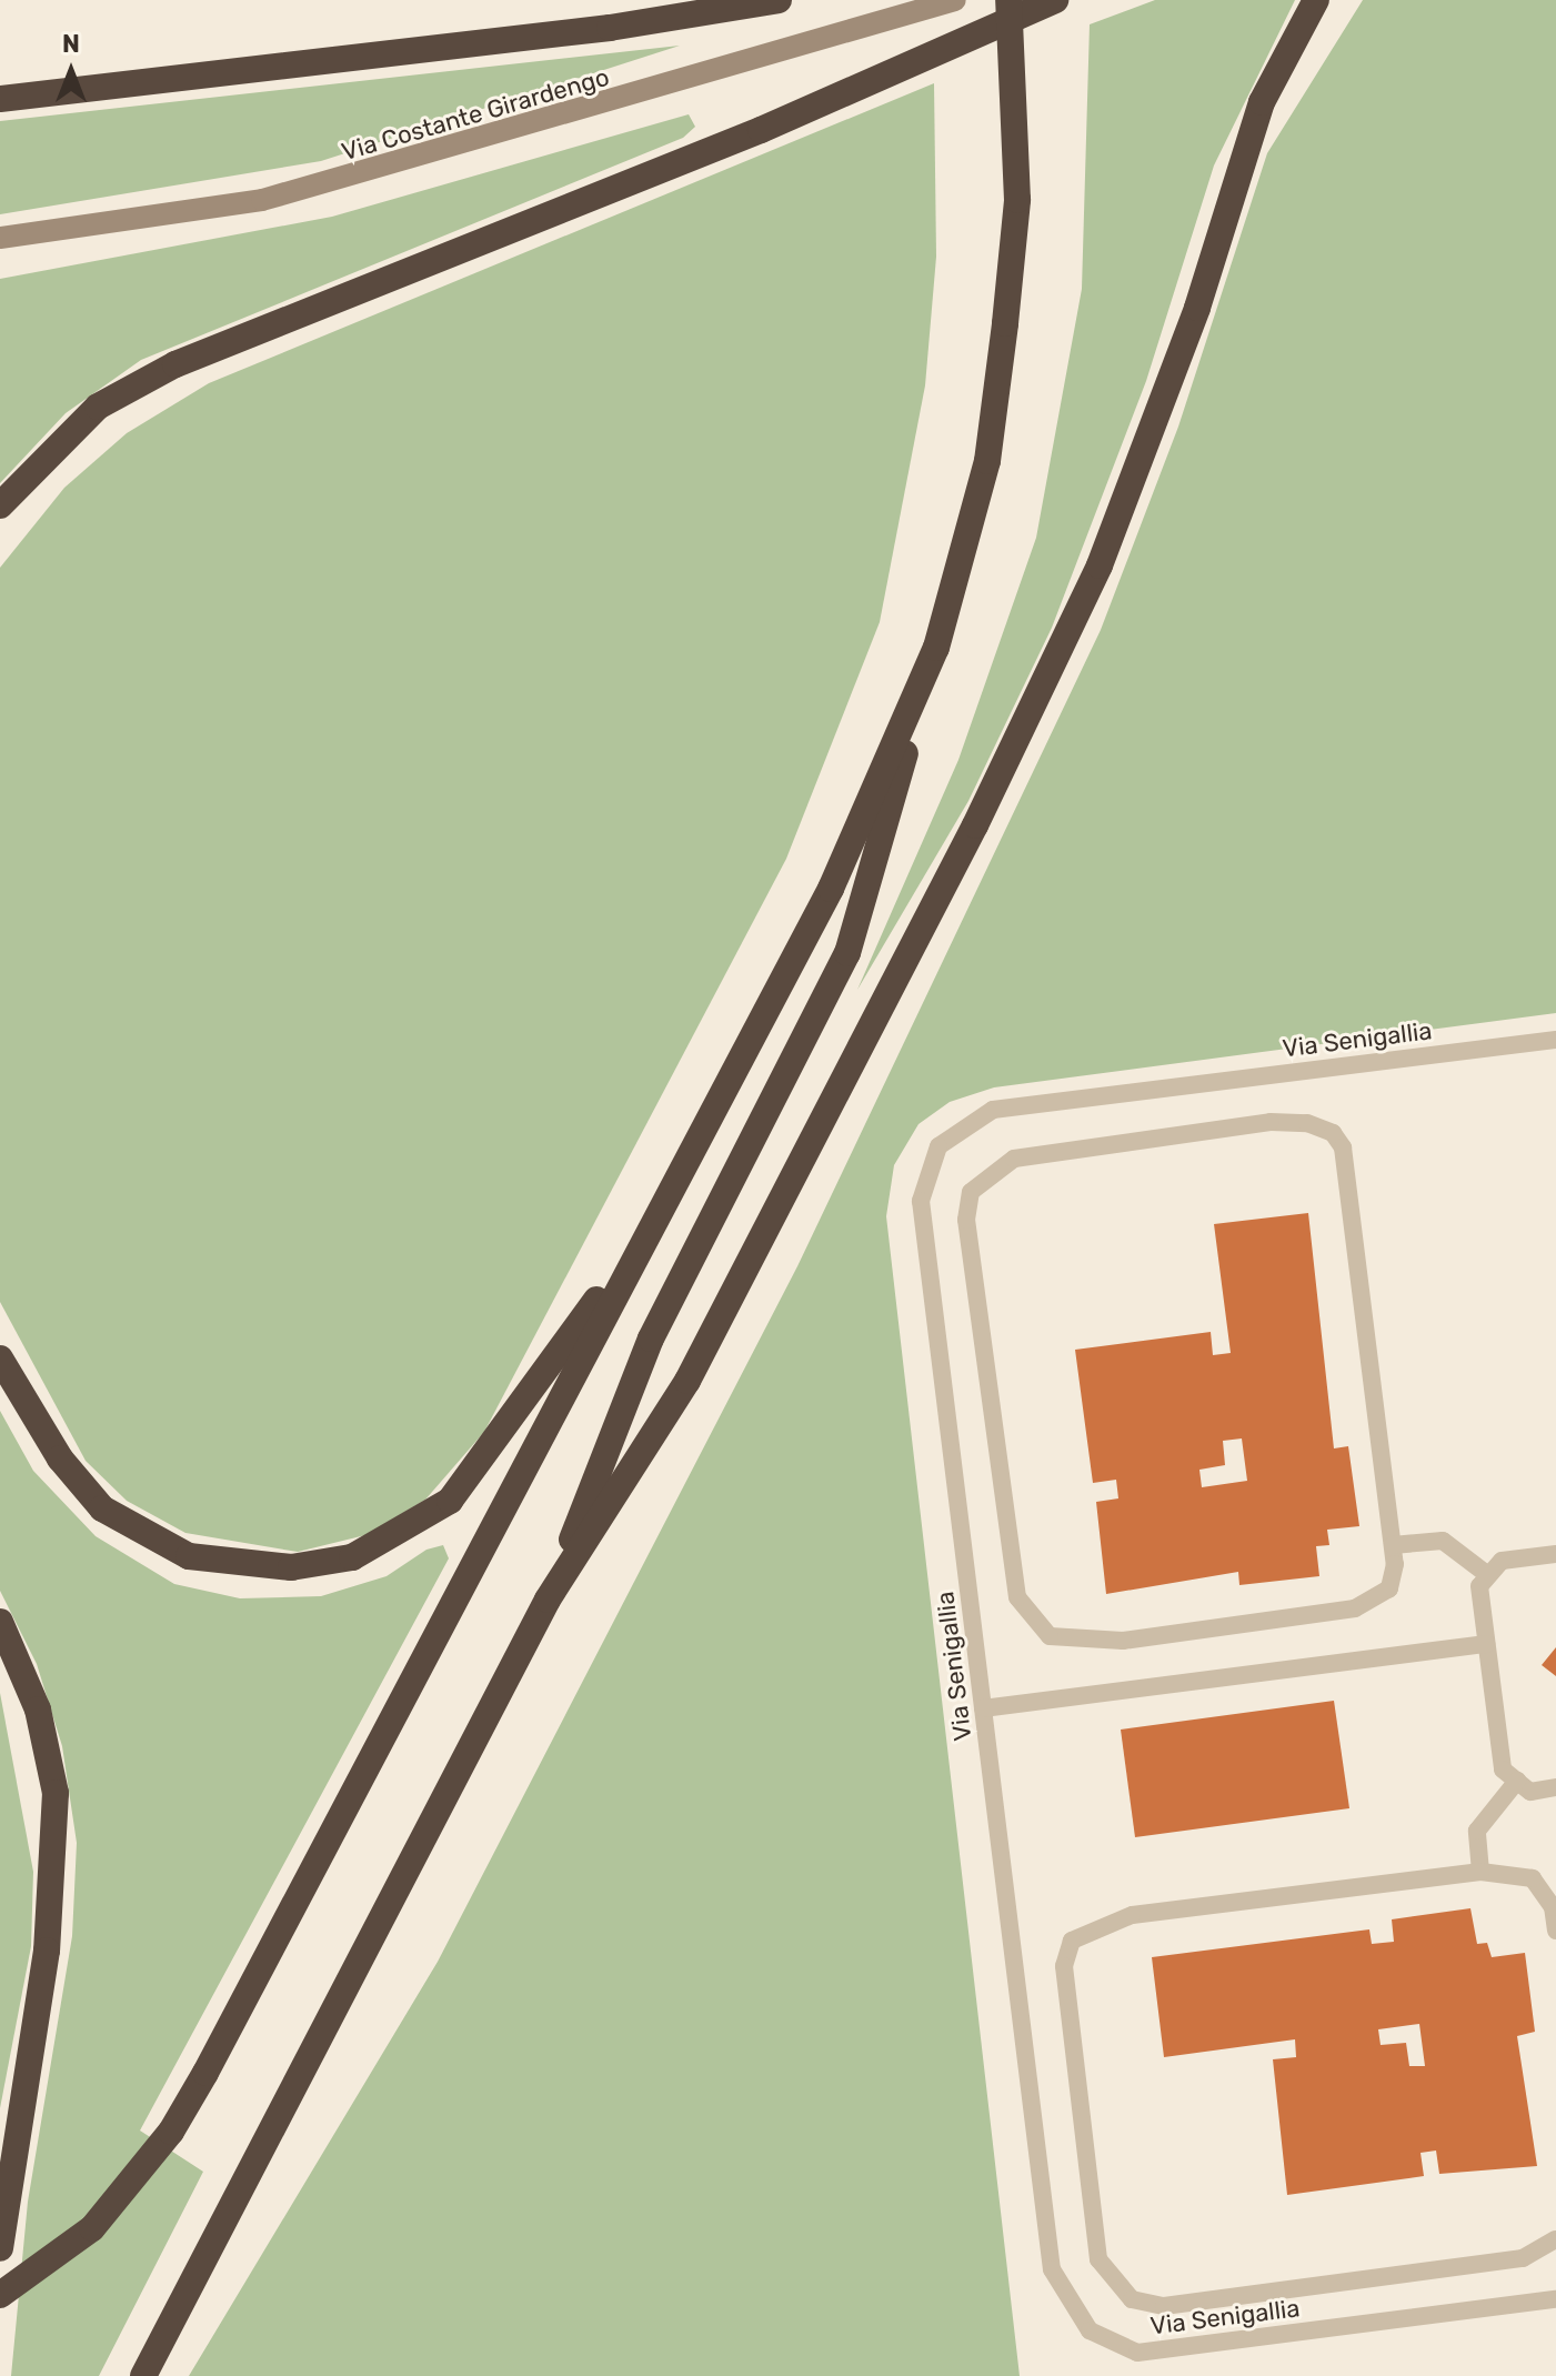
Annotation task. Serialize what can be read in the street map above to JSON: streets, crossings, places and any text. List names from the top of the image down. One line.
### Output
{"streets":{"street":["Via Costante Girardengo"],"lane":["Via Senigallia"]},"north":"top"}
